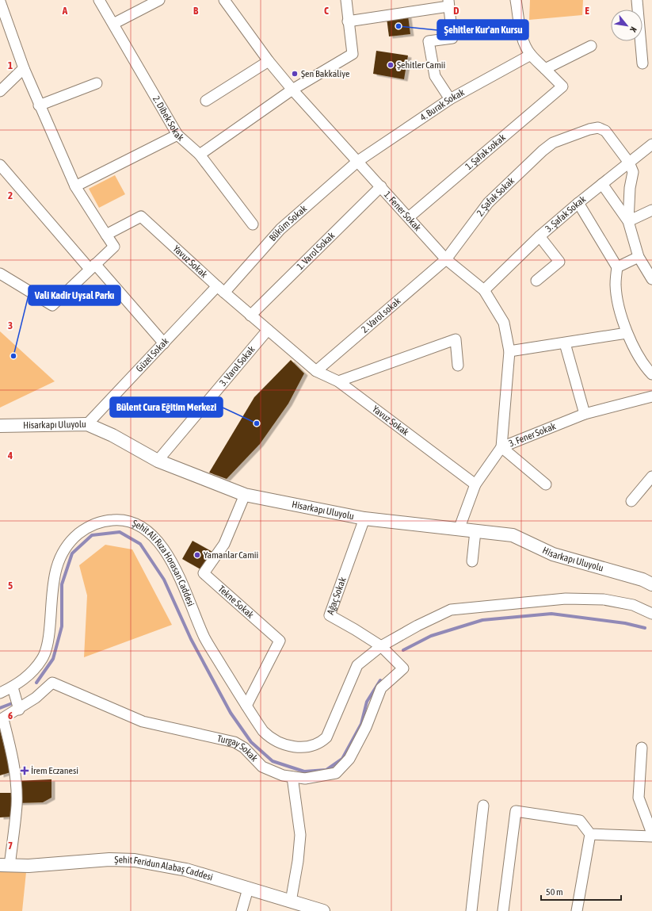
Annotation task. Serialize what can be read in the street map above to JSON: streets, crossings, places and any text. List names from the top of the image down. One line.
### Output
{"streets":{"street":["4. Burak Sokak","2. Dibek Sokak","1. Şafak sokak","2. Şafak Sokak","1. Fener Sokak","3. Şafak Sokak","Büküm Sokak","1. Varol Sokak","Yavuz Sokak","2. Varol sokak","Güzel Sokak","3. Varol Sokak","Hisarkapı Uluyolu","3. Fener Sokak","Şehit Ali Rıza Horasan Caddesi","Ağaç Sokak","Tekne Sokak","Turgay Sokak","Şehit Feridun Alabaş Caddesi"]},"crossings":[["4. Burak Sokak","1. Fener Sokak"],["4. Burak Sokak","Büküm Sokak"],["1. Şafak sokak","1. Fener Sokak"],["2. Şafak Sokak","1. Fener Sokak"],["2. Şafak Sokak","3. Şafak Sokak"],["2. Şafak Sokak","2. Varol sokak"],["1. Fener Sokak","3. Şafak Sokak"],["1. Fener Sokak","Büküm Sokak"],["1. Fener Sokak","1. Varol Sokak"],["1. Fener Sokak","2. Varol sokak"],["1. Fener Sokak","3. Fener Sokak"],["Büküm Sokak","Yavuz Sokak"],["Büküm Sokak","Güzel Sokak"],["1. Varol Sokak","Yavuz Sokak"],["Yavuz Sokak","2. Varol sokak"],["Yavuz Sokak","Güzel Sokak"],["Yavuz Sokak","3. Varol Sokak"],["Yavuz Sokak","3. Fener Sokak"],["Güzel Sokak","Hisarkapı Uluyolu"],["3. Varol Sokak","Hisarkapı Uluyolu"],["Hisarkapı Uluyolu","3. Fener Sokak"],["Hisarkapı Uluyolu","Ağaç Sokak"],["Hisarkapı Uluyolu","Tekne Sokak"],["Şehit Ali Rıza Horasan Caddesi","Ağaç Sokak"],["Şehit Ali Rıza Horasan Caddesi","Tekne Sokak"],["Şehit Ali Rıza Horasan Caddesi","Turgay Sokak"],["Ağaç Sokak","Turgay Sokak"]],"places":{"other":["Şehitler Kur'an Kursu","Şehitler Camii","Şen Bakkaliye","Vali Kadir Uysal Parkı","Bülent Cura Eğitim Merkezi","Yamanlar Camii"],"health":["İrem Eczanesi"]},"scale_bar":"50 m","north":"bottom right","grid":{"columns":["A","B","C","D","E"],"rows":["1","2","3","4","5","6","7"]}}
